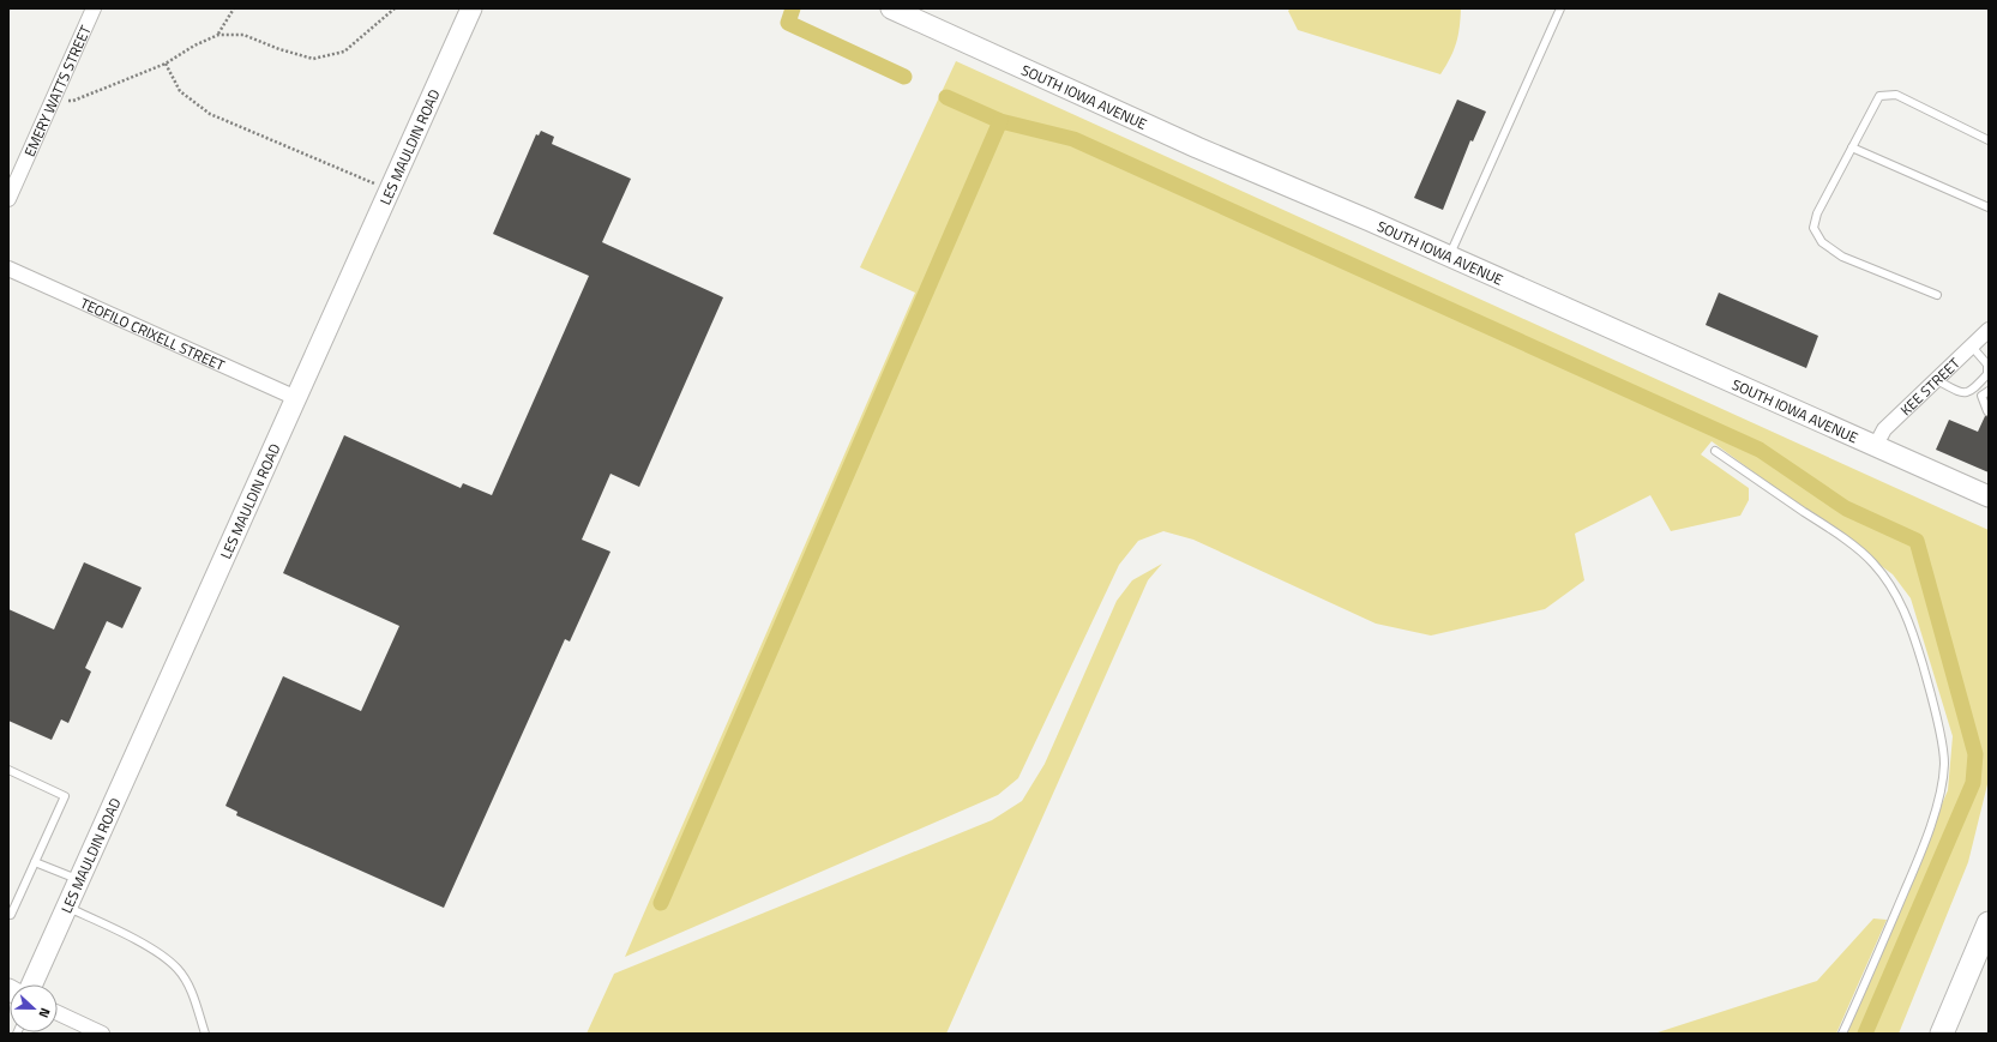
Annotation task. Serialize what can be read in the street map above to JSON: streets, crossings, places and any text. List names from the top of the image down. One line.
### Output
{"streets":{"street":["EMERY WATTS STREET","SOUTH IOWA AVENUE","LES MAULDIN ROAD","TEOFILO CRIXELL STREET","KEE STREET"]},"crossings":[["SOUTH IOWA AVENUE","KEE STREET"],["LES MAULDIN ROAD","TEOFILO CRIXELL STREET"]],"north":"right"}
